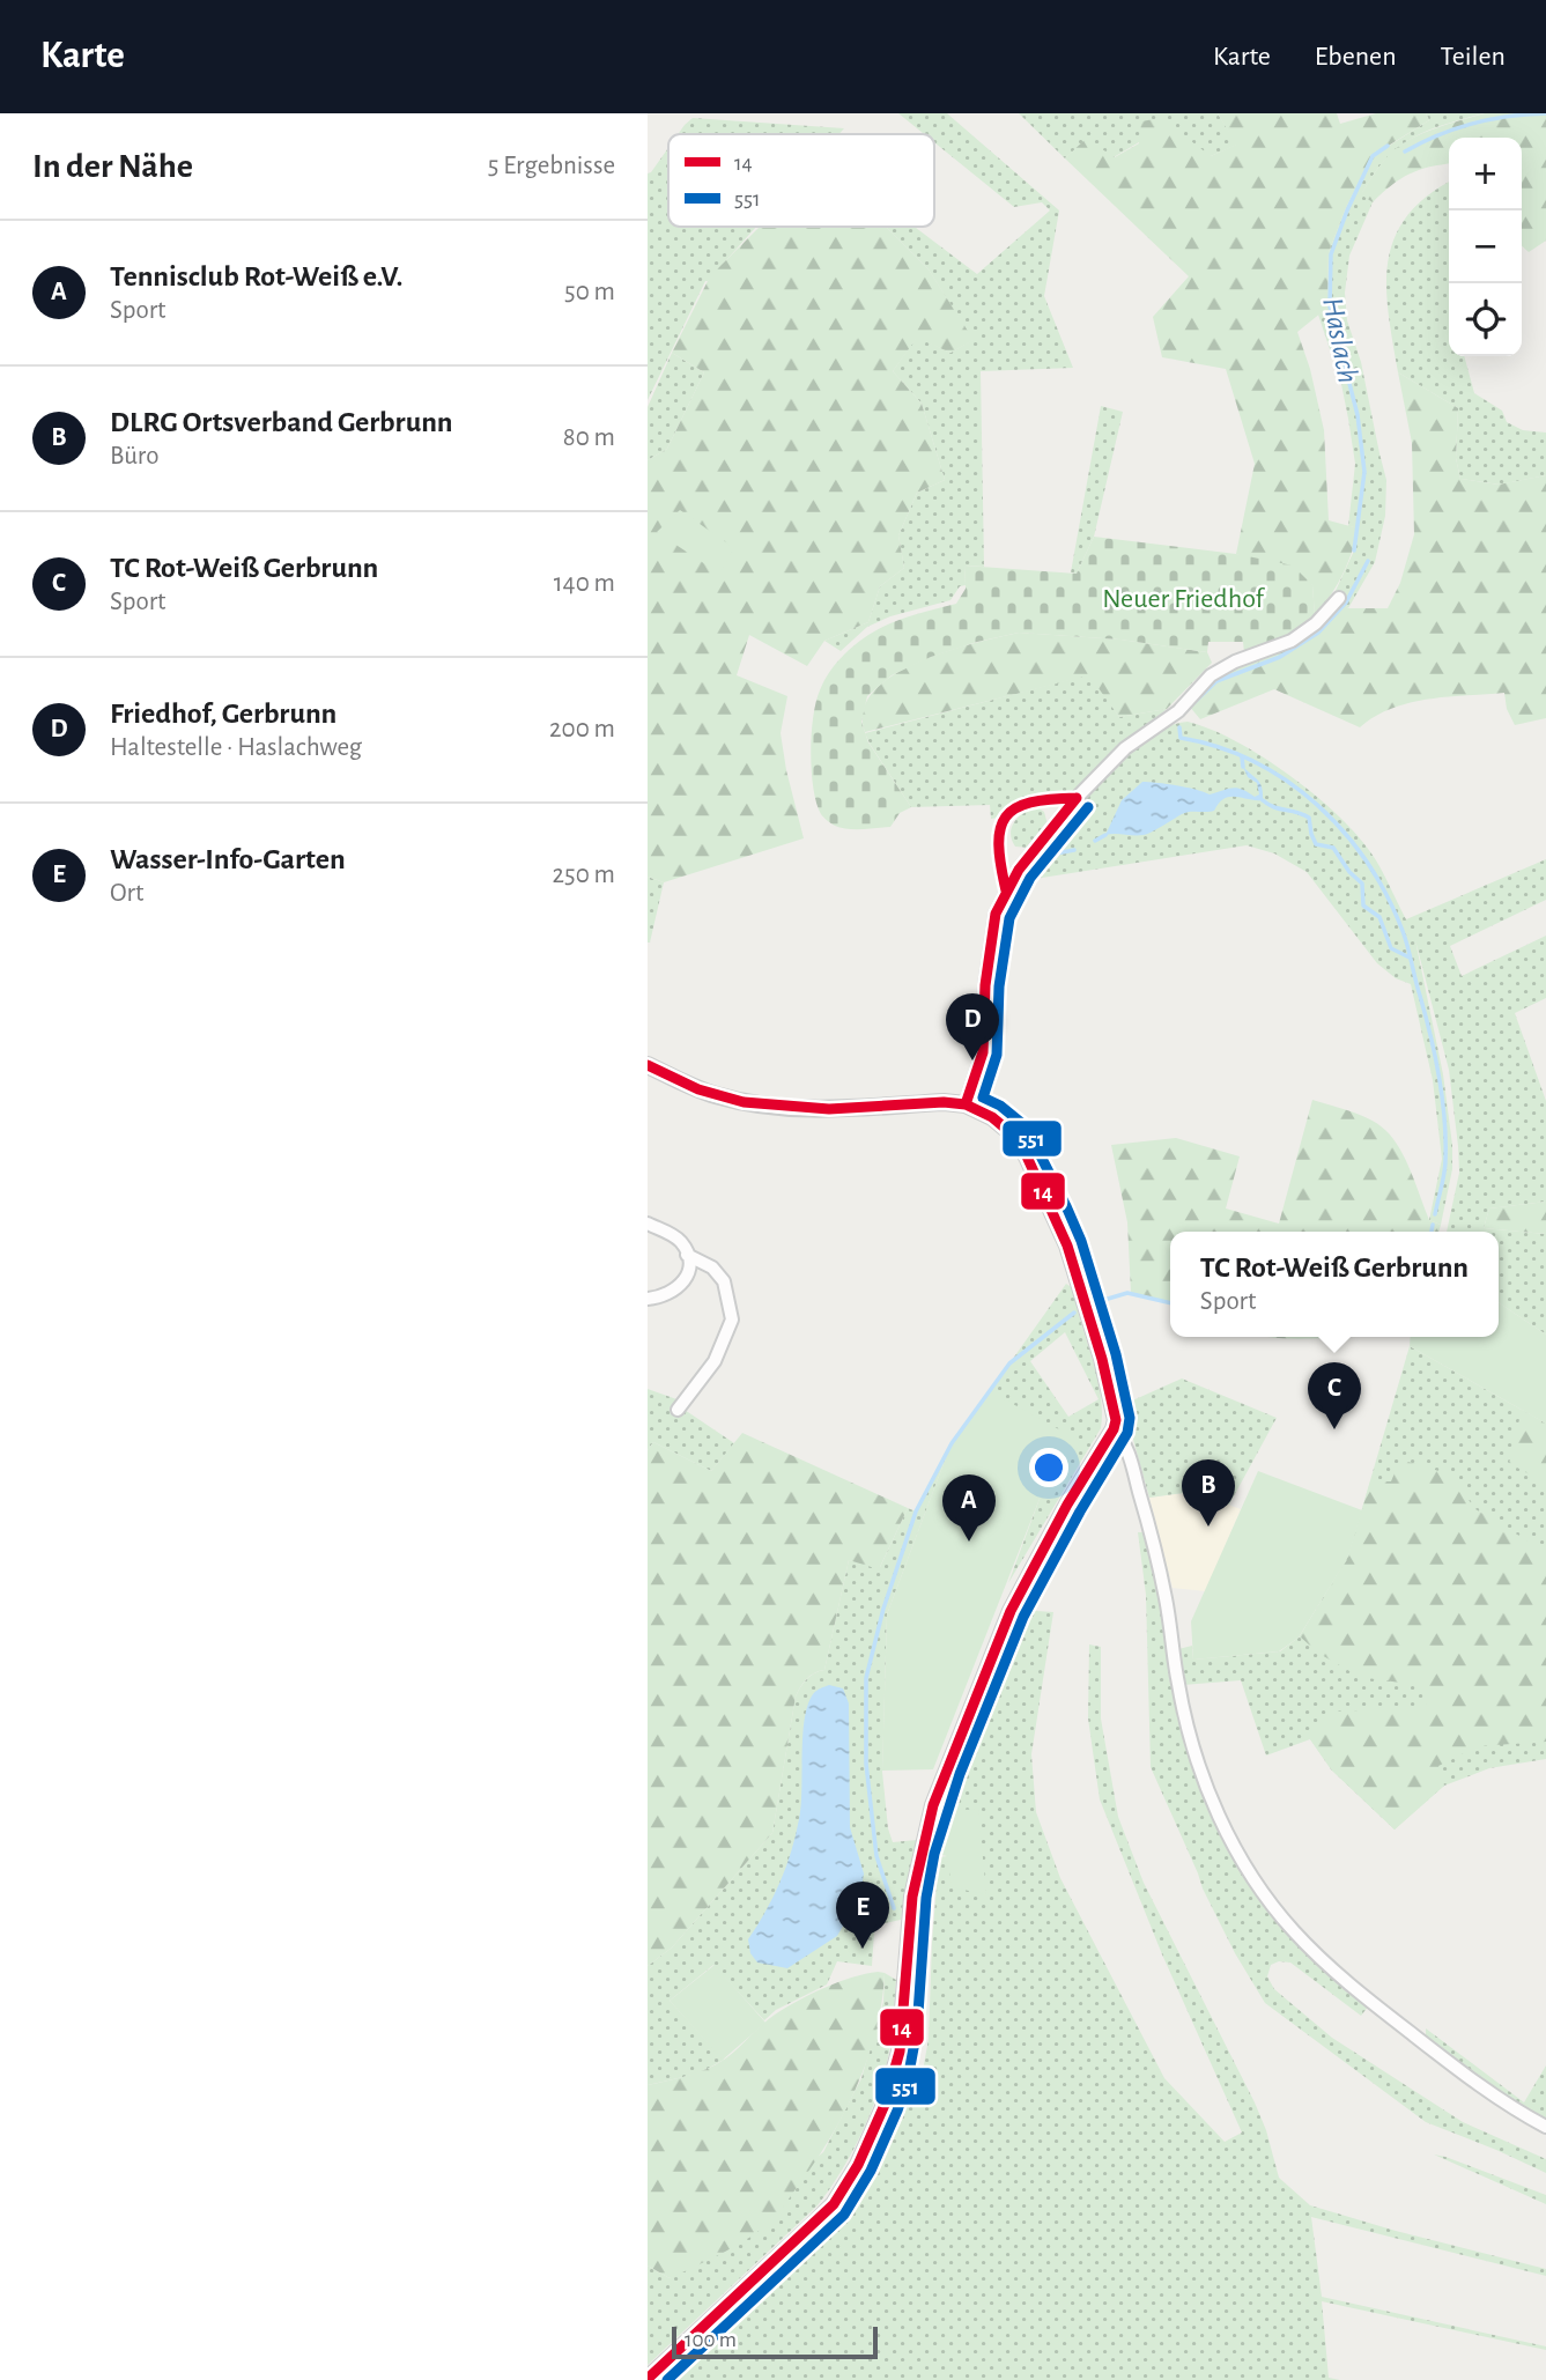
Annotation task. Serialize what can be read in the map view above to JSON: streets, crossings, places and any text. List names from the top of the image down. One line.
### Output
{"water":["Haslach"],"parks":["Neuer Friedhof"],"lines":["transit line 14","transit line 551"],"legend":["14","551"],"scale_bar":"100 m","page":{"header":"Karte","nav":["Karte","Ebenen","Teilen"],"heading":["In der Nähe","5 Ergebnisse"],"map_buttons":["+","−"],"list":[{"mark":"A","name":"Tennisclub Rot-Weiß e.V.","note":"Sport","value":"50 m"},{"mark":"B","name":"DLRG Ortsverband Gerbrunn","note":"Büro","value":"80 m"},{"mark":"C","name":"TC Rot-Weiß Gerbrunn","note":"Sport","value":"140 m"},{"mark":"D","name":"Friedhof, Gerbrunn","note":"Haltestelle · Haslachweg","value":"200 m"},{"mark":"E","name":"Wasser-Info-Garten","note":"Ort","value":"250 m"}],"pins":["D","C","B","A","E"],"popup":["TC Rot-Weiß Gerbrunn","Sport"],"scale":"100 m"}}
